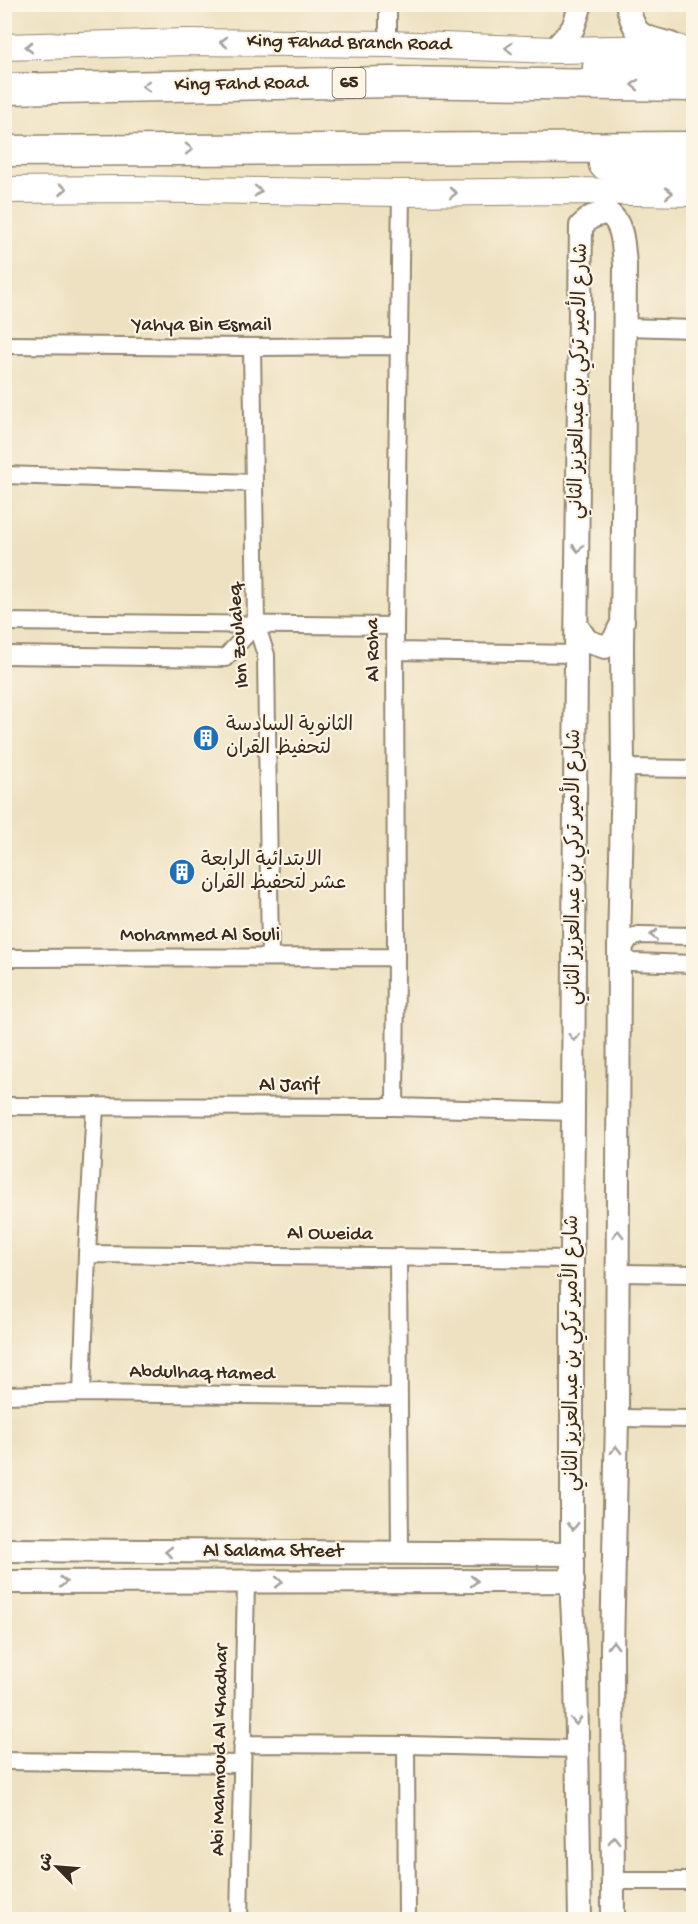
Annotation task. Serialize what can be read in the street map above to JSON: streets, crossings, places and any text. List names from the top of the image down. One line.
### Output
{"streets":{"highway":["65","King Fahd Road"],"main road":["King Fahad Branch Road"],"street":["Yahya Bin Esmail","شارع الأمير تركي بن عبدالعزيز الثاني","Ibn Zoulaleq","Al Roha","Mohammed Al Souli","Al Jarif","Al Oweida","Abdulhaq Hamed","Al Salama Street","Abi Mahmoud Al Khadhar"]},"crossings":[["Yahya Bin Esmail","Ibn Zoulaleq"],["Yahya Bin Esmail","Al Roha"],["شارع الأمير تركي بن عبدالعزيز الثاني","Al Jarif"],["شارع الأمير تركي بن عبدالعزيز الثاني","Al Oweida"],["شارع الأمير تركي بن عبدالعزيز الثاني","Al Salama Street"],["Ibn Zoulaleq","Mohammed Al Souli"],["Al Roha","Mohammed Al Souli"],["Al Roha","Al Jarif"]],"places":{"building":["الثانوية السادسة لتحفيظ القران","الابتدائية الرابعة عشر لتحفيظ القران"]},"north":"top left"}
